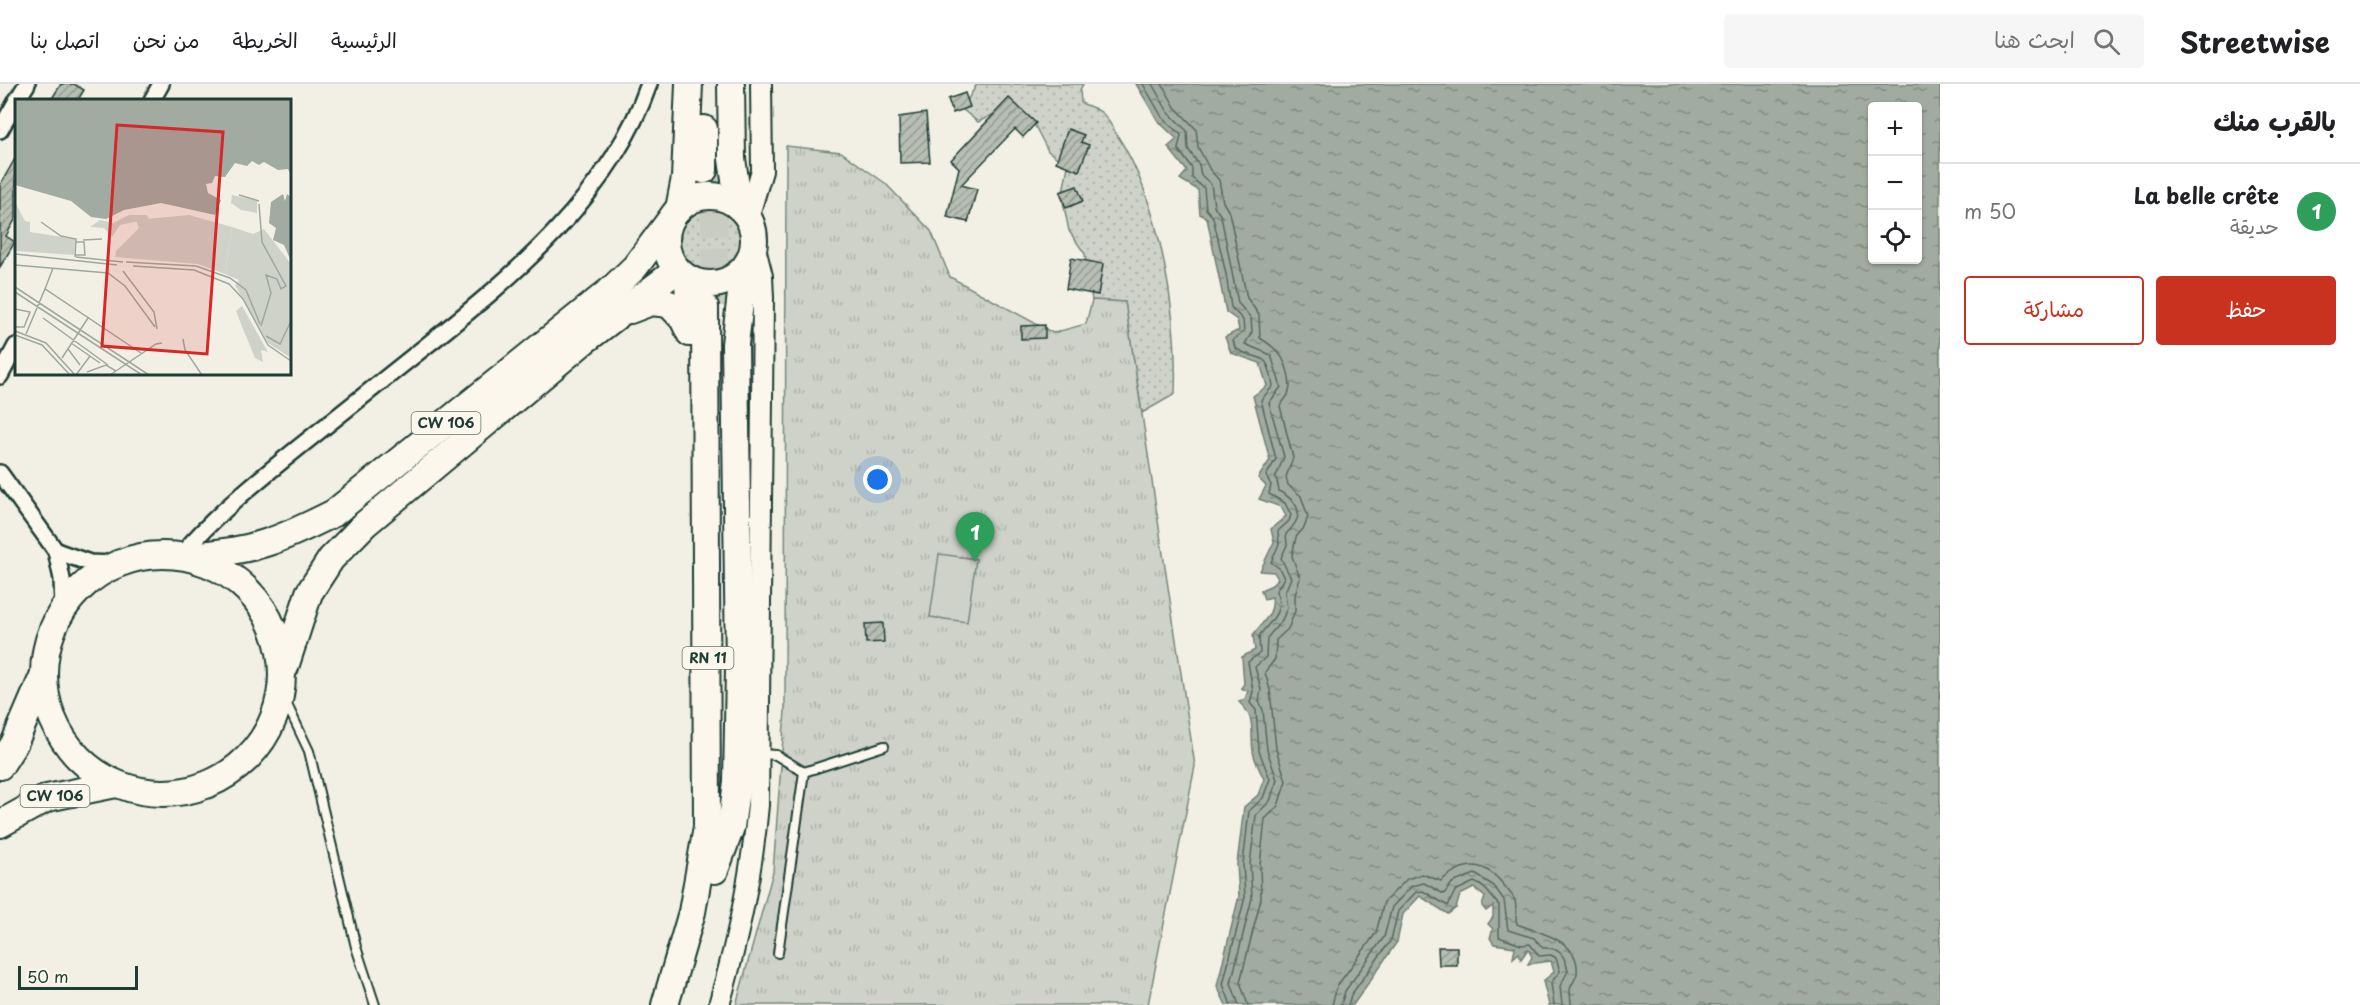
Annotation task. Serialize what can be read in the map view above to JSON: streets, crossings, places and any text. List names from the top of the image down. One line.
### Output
{"streets":{"highway":["CW 106","RN 11"]},"scale_bar":"50 m","page":{"header":"Streetwise","search":"ابحث هنا","nav":["الرئيسية","الخريطة","من نحن","اتصل بنا"],"heading":"بالقرب منك","map_buttons":["+","−"],"list":[{"mark":"1","name":"La belle crête","note":"حديقة","value":"50 m"}],"buttons":["حفظ","مشاركة"],"pins":"1","scale":"50 m"}}
